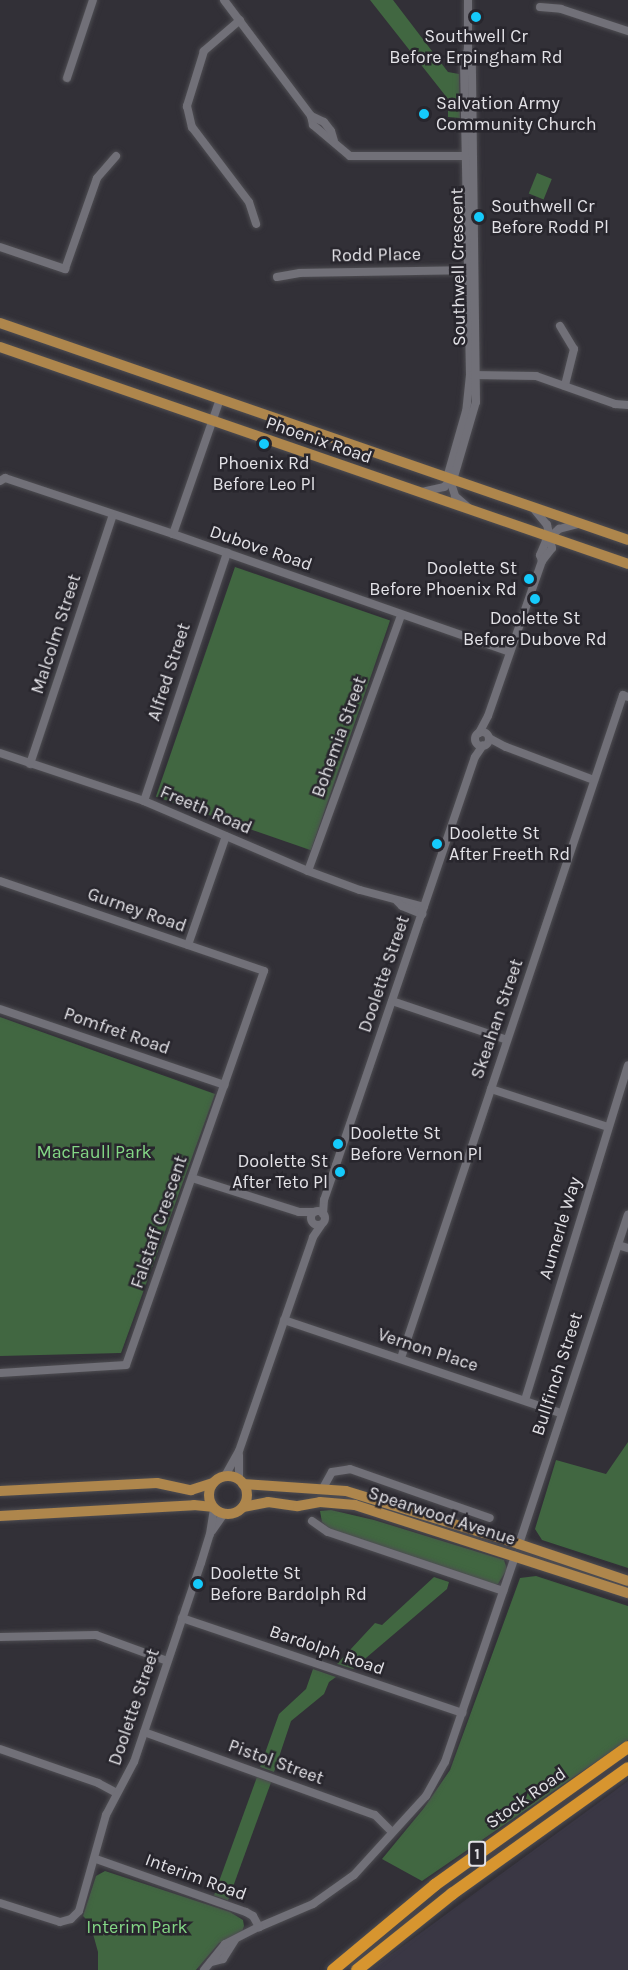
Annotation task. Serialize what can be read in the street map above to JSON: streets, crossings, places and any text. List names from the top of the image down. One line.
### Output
{"streets":{"highway":["Stock Road","1"],"main road":["Phoenix Road","Spearwood Avenue"],"street":["Rodd Place","Southwell Crescent","Dubove Road","Malcolm Street","Alfred Street","Bohemia Street","Freeth Road","Gurney Road","Doolette Street","Skeahan Street","Pomfret Road","Falstaff Crescent","Aumerle Way","Vernon Place","Bullfinch Street","Bardolph Road","Pistol Street","Interim Road"]},"crossings":[["Rodd Place","Southwell Crescent"],["Southwell Crescent","Phoenix Road"],["Phoenix Road","Doolette Street"],["Dubove Road","Malcolm Street"],["Dubove Road","Alfred Street"],["Dubove Road","Bohemia Street"],["Dubove Road","Doolette Street"],["Malcolm Street","Freeth Road"],["Alfred Street","Freeth Road"],["Bohemia Street","Freeth Road"],["Freeth Road","Doolette Street"],["Gurney Road","Falstaff Crescent"],["Doolette Street","Vernon Place"],["Doolette Street","Spearwood Avenue"],["Doolette Street","Bardolph Road"],["Doolette Street","Pistol Street"],["Doolette Street","Interim Road"],["Skeahan Street","Vernon Place"],["Pomfret Road","Falstaff Crescent"],["Aumerle Way","Vernon Place"],["Vernon Place","Bullfinch Street"],["Bullfinch Street","Spearwood Avenue"]],"parks":["MacFaull Park","Interim Park"],"places":["Southwell Cr Before Erpingham Rd","Salvation Army Community Church","Southwell Cr Before Rodd Pl","Phoenix Rd Before Leo Pl","Doolette St Before Phoenix Rd","Doolette St Before Dubove Rd","Doolette St After Freeth Rd","Doolette St Before Vernon Pl","Doolette St After Teto Pl","Doolette St Before Bardolph Rd"]}
